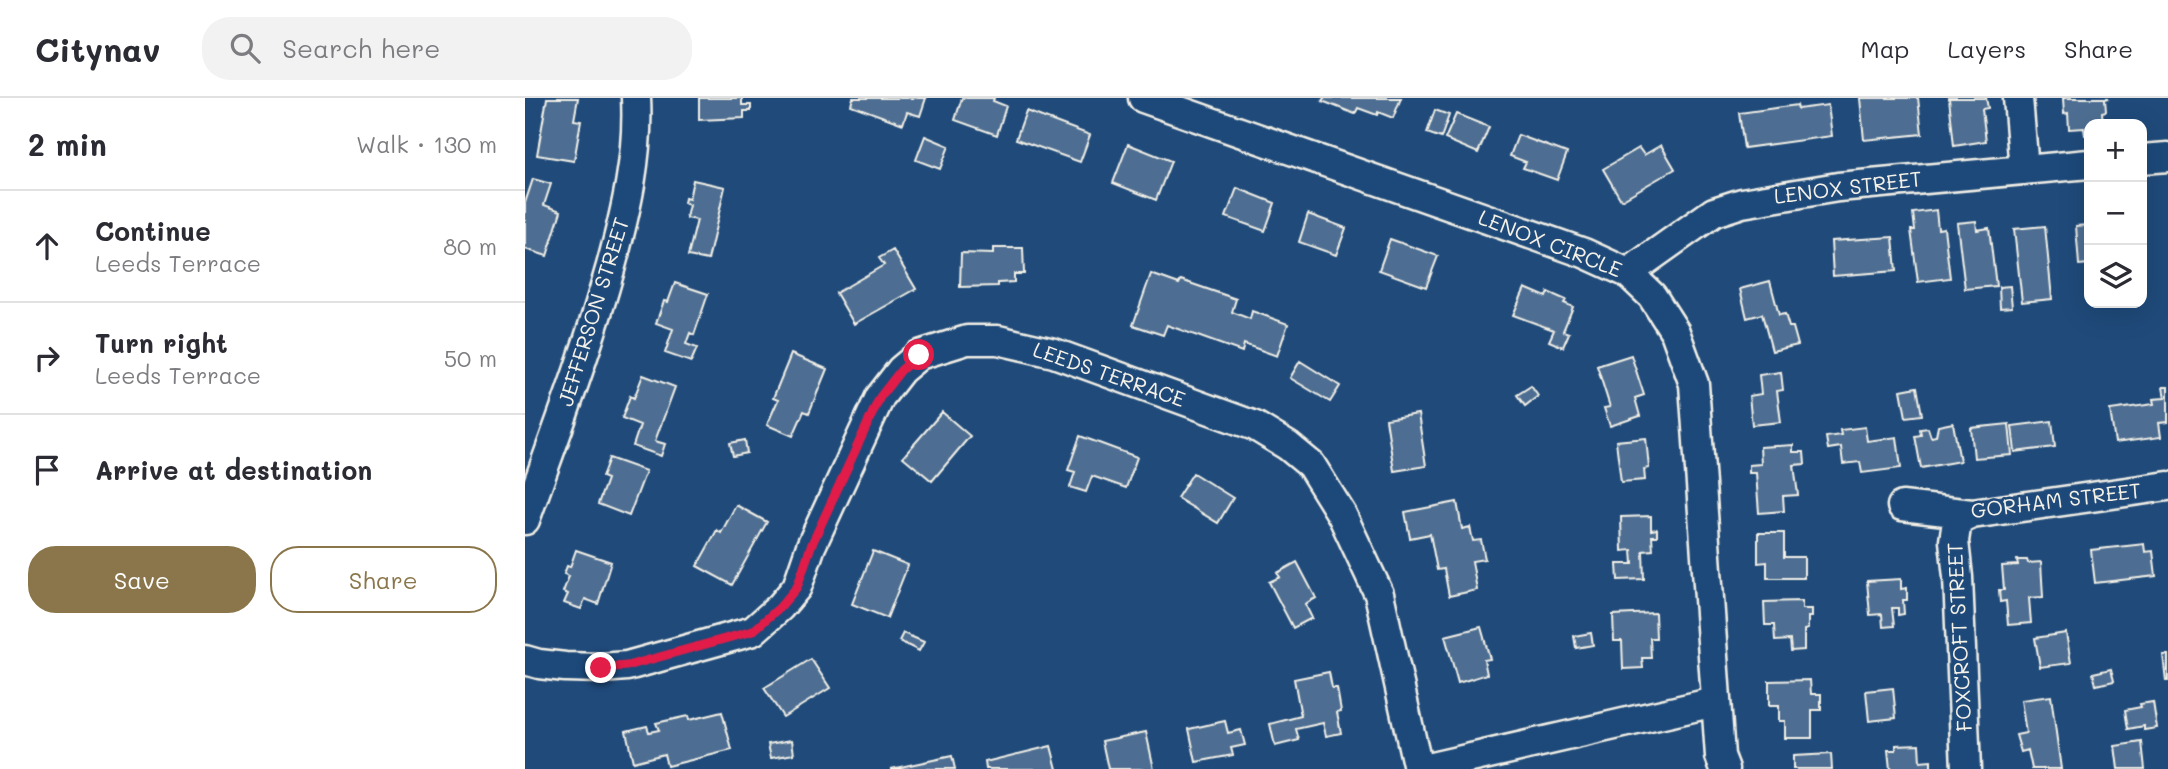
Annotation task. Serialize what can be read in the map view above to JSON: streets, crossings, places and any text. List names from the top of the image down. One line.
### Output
{"streets":{"street":["LENOX STREET","LENOX CIRCLE","JEFFERSON STREET","LEEDS TERRACE","GORHAM STREET","FOXCROFT STREET"]},"crossings":[["LENOX STREET","LENOX CIRCLE"],["GORHAM STREET","FOXCROFT STREET"]],"page":{"header":"Citynav","search":"Search here","nav":["Map","Layers","Share"],"heading":["2 min","Walk · 130 m"],"map_buttons":["+","−"],"list":[["Continue","Leeds Terrace","80 m"],["Turn right","Leeds Terrace","50 m"],"Arrive at destination"],"buttons":["Save","Share"]}}
